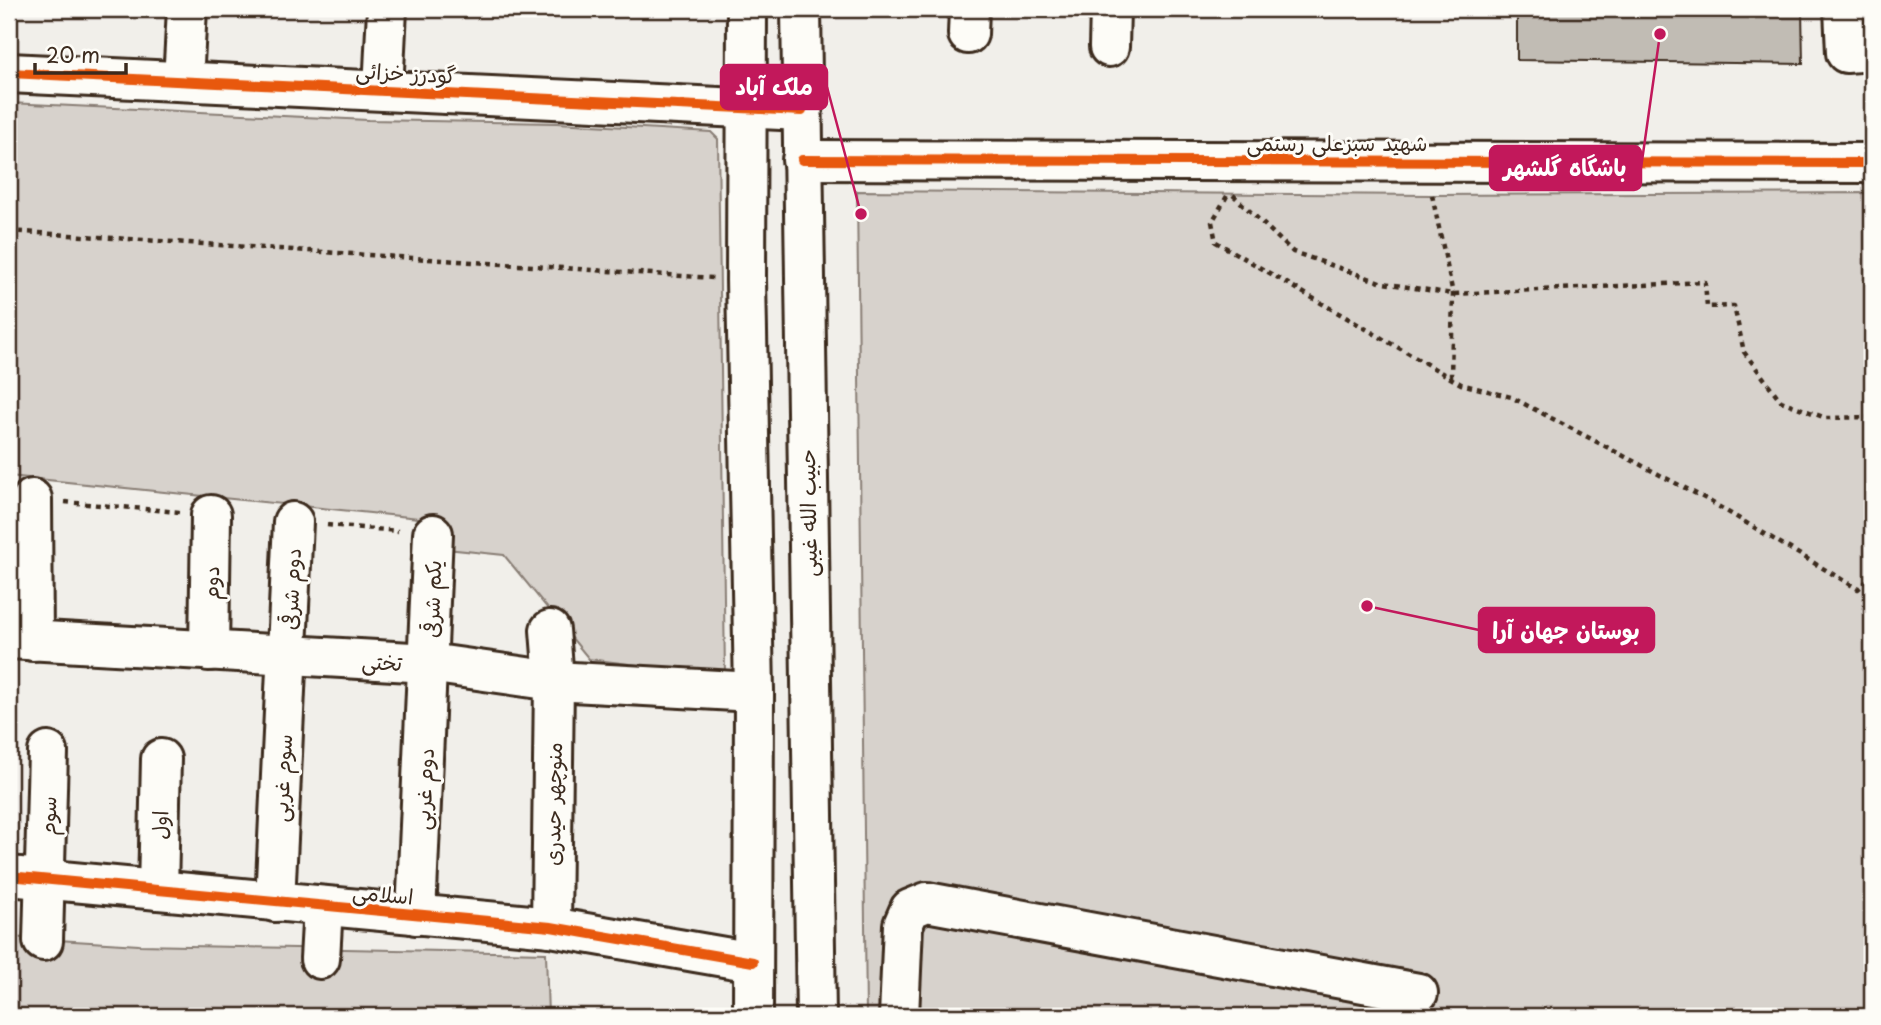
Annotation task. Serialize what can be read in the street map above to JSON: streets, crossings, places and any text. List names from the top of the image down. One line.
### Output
{"streets":{"street":["گودرز خزائی","شهید سبزعلی رستمی","حبیب الله غیبی","دوم","دوم شرقی","یکم شرقی","تختی","سوم غربی","دوم غربی","منوچهر حیدری","سوم","اول","اسلامی"]},"crossings":[["گودرز خزائی","حبیب الله غیبی"],["شهید سبزعلی رستمی","حبیب الله غیبی"],["دوم","تختی"],["دوم شرقی","تختی"],["دوم شرقی","سوم غربی"],["یکم شرقی","تختی"],["یکم شرقی","دوم غربی"],["تختی","سوم غربی"],["تختی","دوم غربی"],["تختی","منوچهر حیدری"],["سوم غربی","اسلامی"],["دوم غربی","اسلامی"],["منوچهر حیدری","اسلامی"],["سوم","اسلامی"],["اول","اسلامی"]],"places":["باشگاه گلشهر","ملک آباد","بوستان جهان آرا"],"scale_bar":"20 m"}
